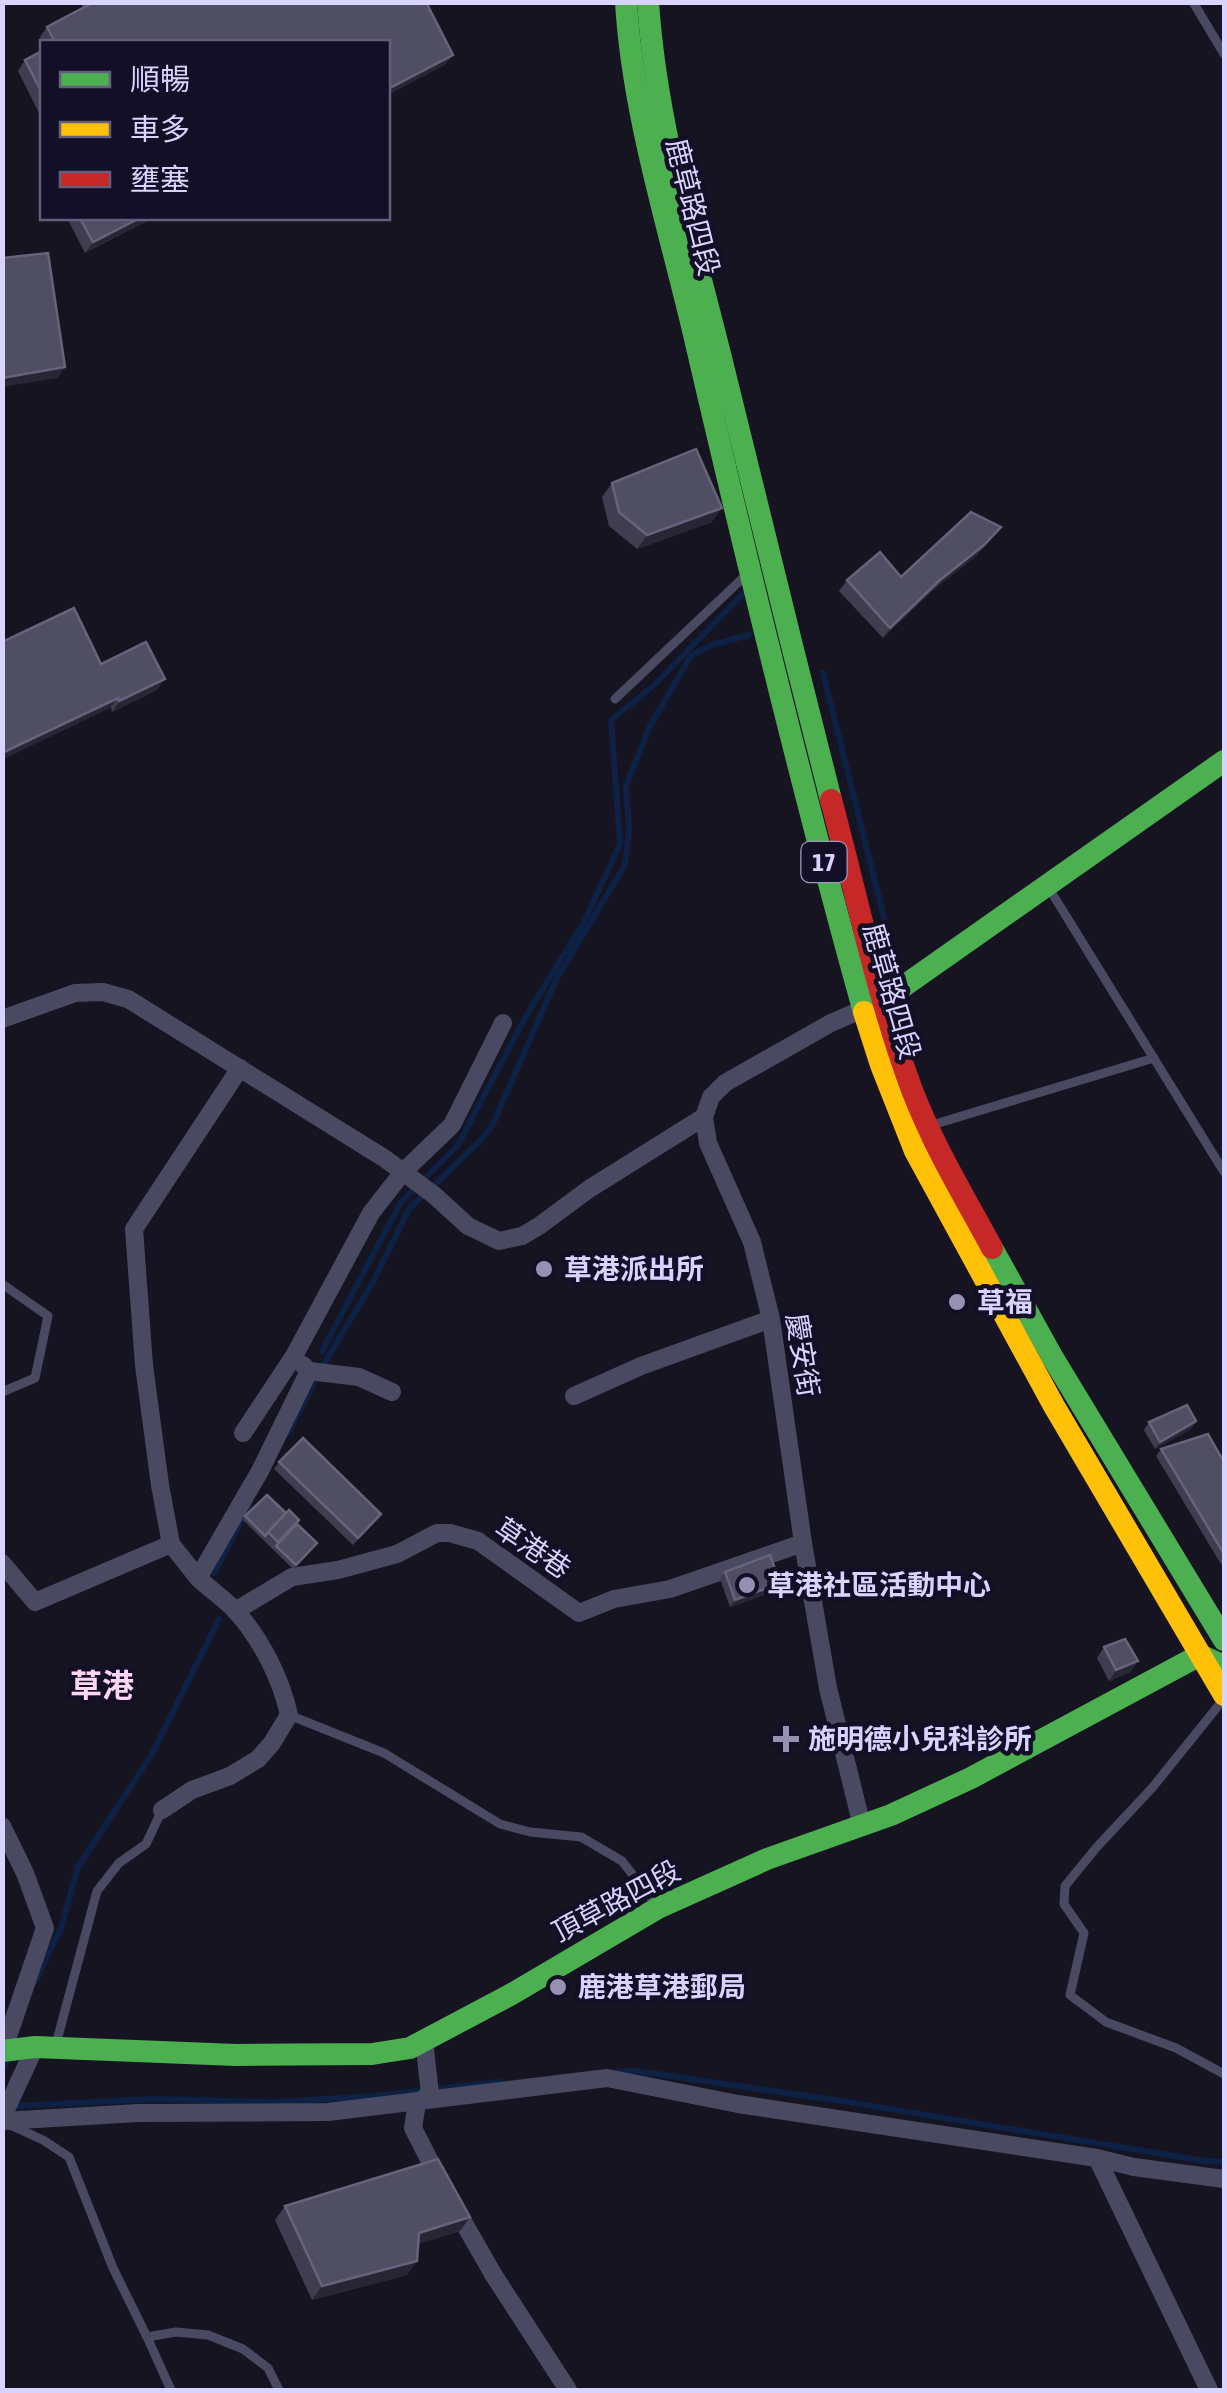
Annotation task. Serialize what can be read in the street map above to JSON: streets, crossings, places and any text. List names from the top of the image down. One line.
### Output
{"streets":{"main road":["鹿草路四段","17","頂草路四段"],"street":["慶安街","草港巷"]},"crossings":[["鹿草路四段","頂草路四段"],["慶安街","草港巷"],["慶安街","頂草路四段"]],"districts":["草港"],"places":{"other":["草港派出所","草福","草港社區活動中心","鹿港草港郵局"],"health":["施明德小兒科診所"]},"legend":["順暢","車多","壅塞"]}
